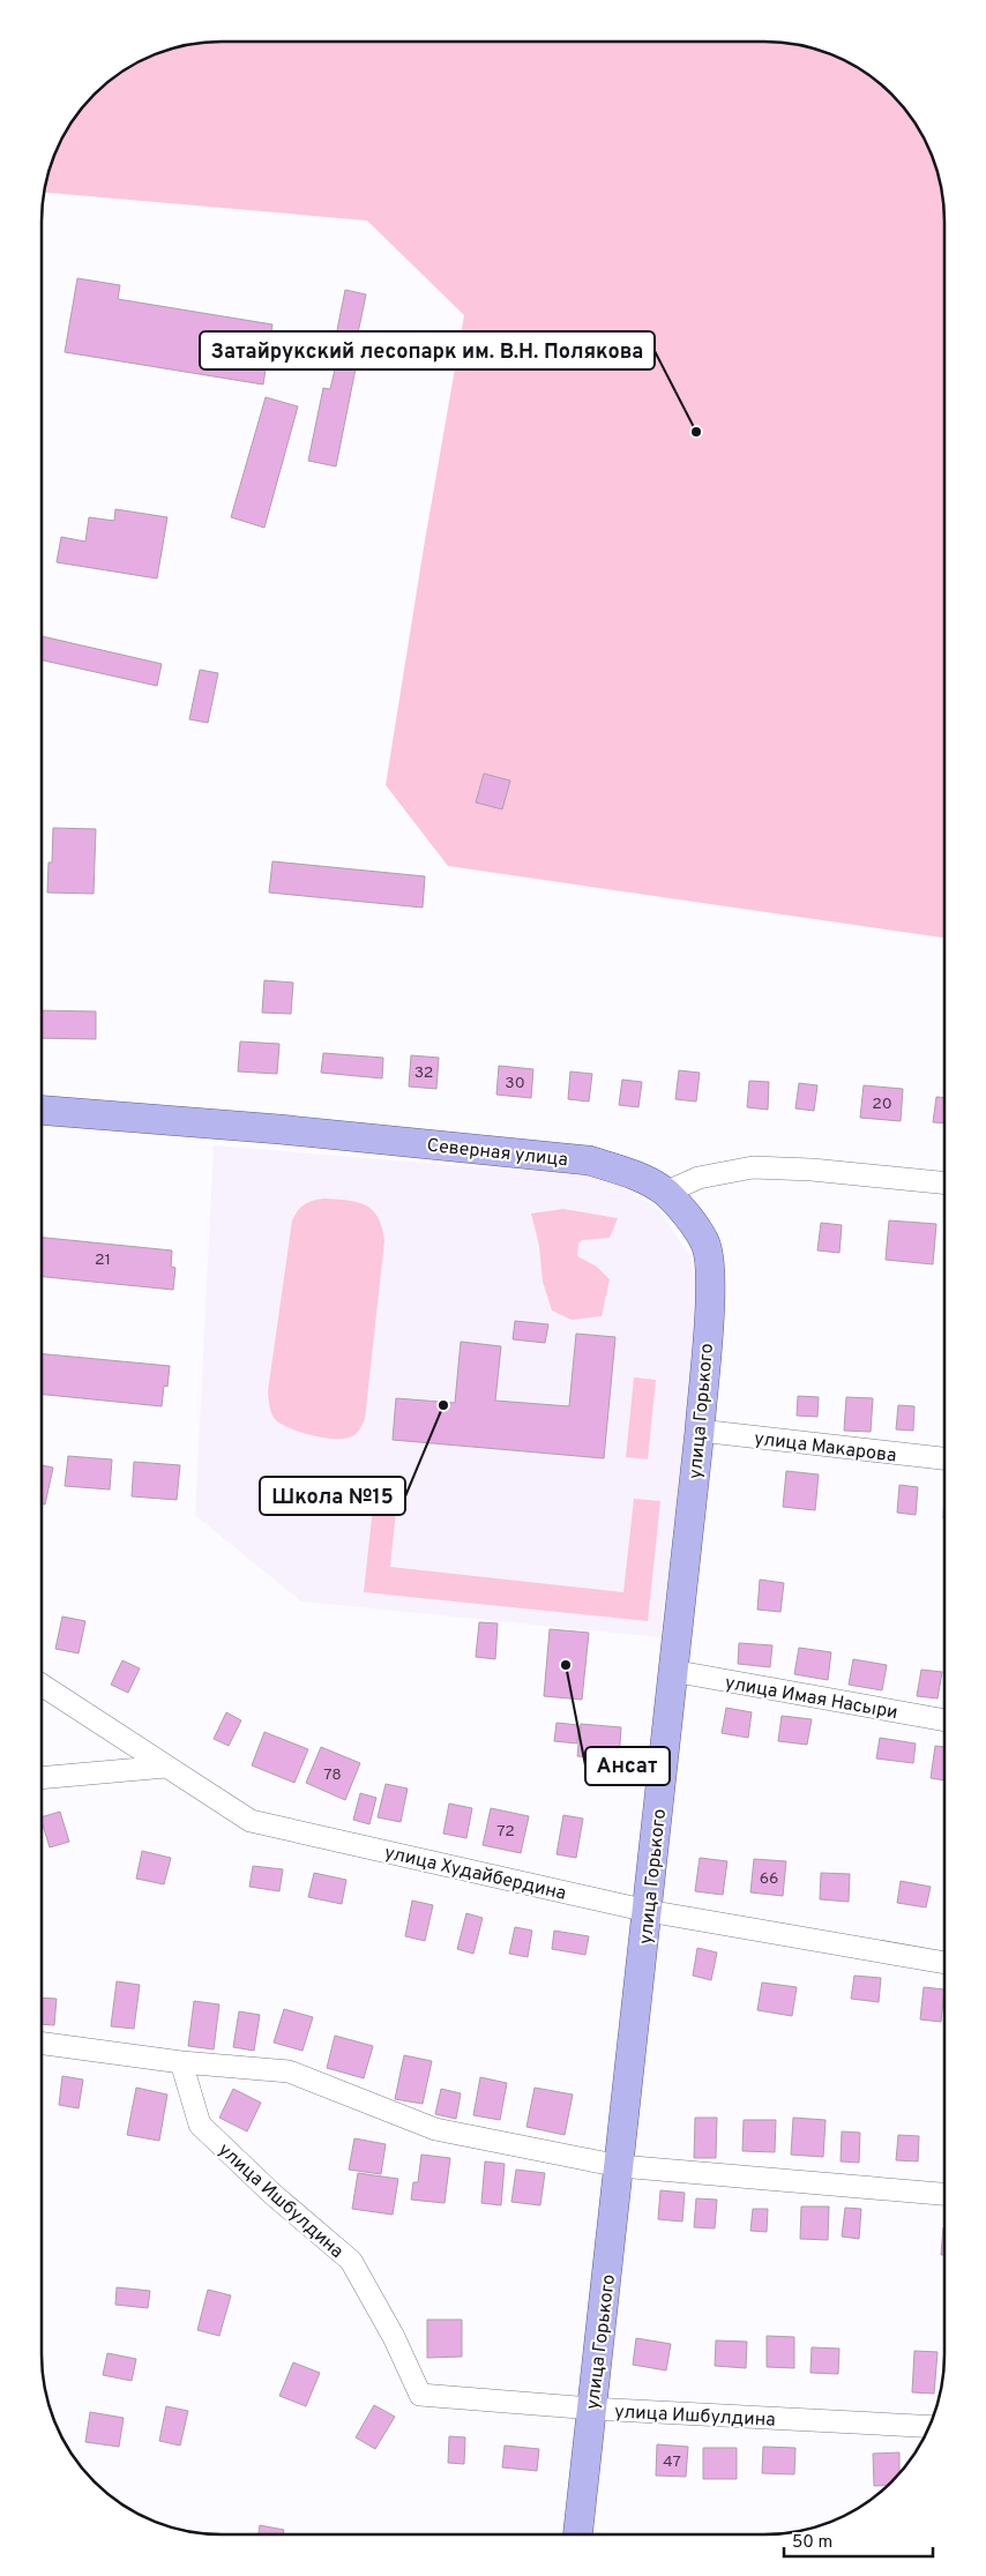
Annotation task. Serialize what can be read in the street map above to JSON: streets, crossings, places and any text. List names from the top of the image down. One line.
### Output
{"streets":{"main road":["Северная улица","улица Горького"],"street":["улица Макарова","улица Имая Насыри","улица Худайбердина","улица Ишбулдина"]},"crossings":[["Северная улица","улица Горького"],["улица Горького","улица Макарова"],["улица Горького","улица Имая Насыри"],["улица Горького","улица Худайбердина"],["улица Горького","улица Ишбулдина"]],"places":["Затайрукский лесопарк им. В.Н. Полякова","Школа №15","Ансат"],"house_numbers":["32","30","20","21","78","72","66","47"],"scale_bar":"50 m"}
